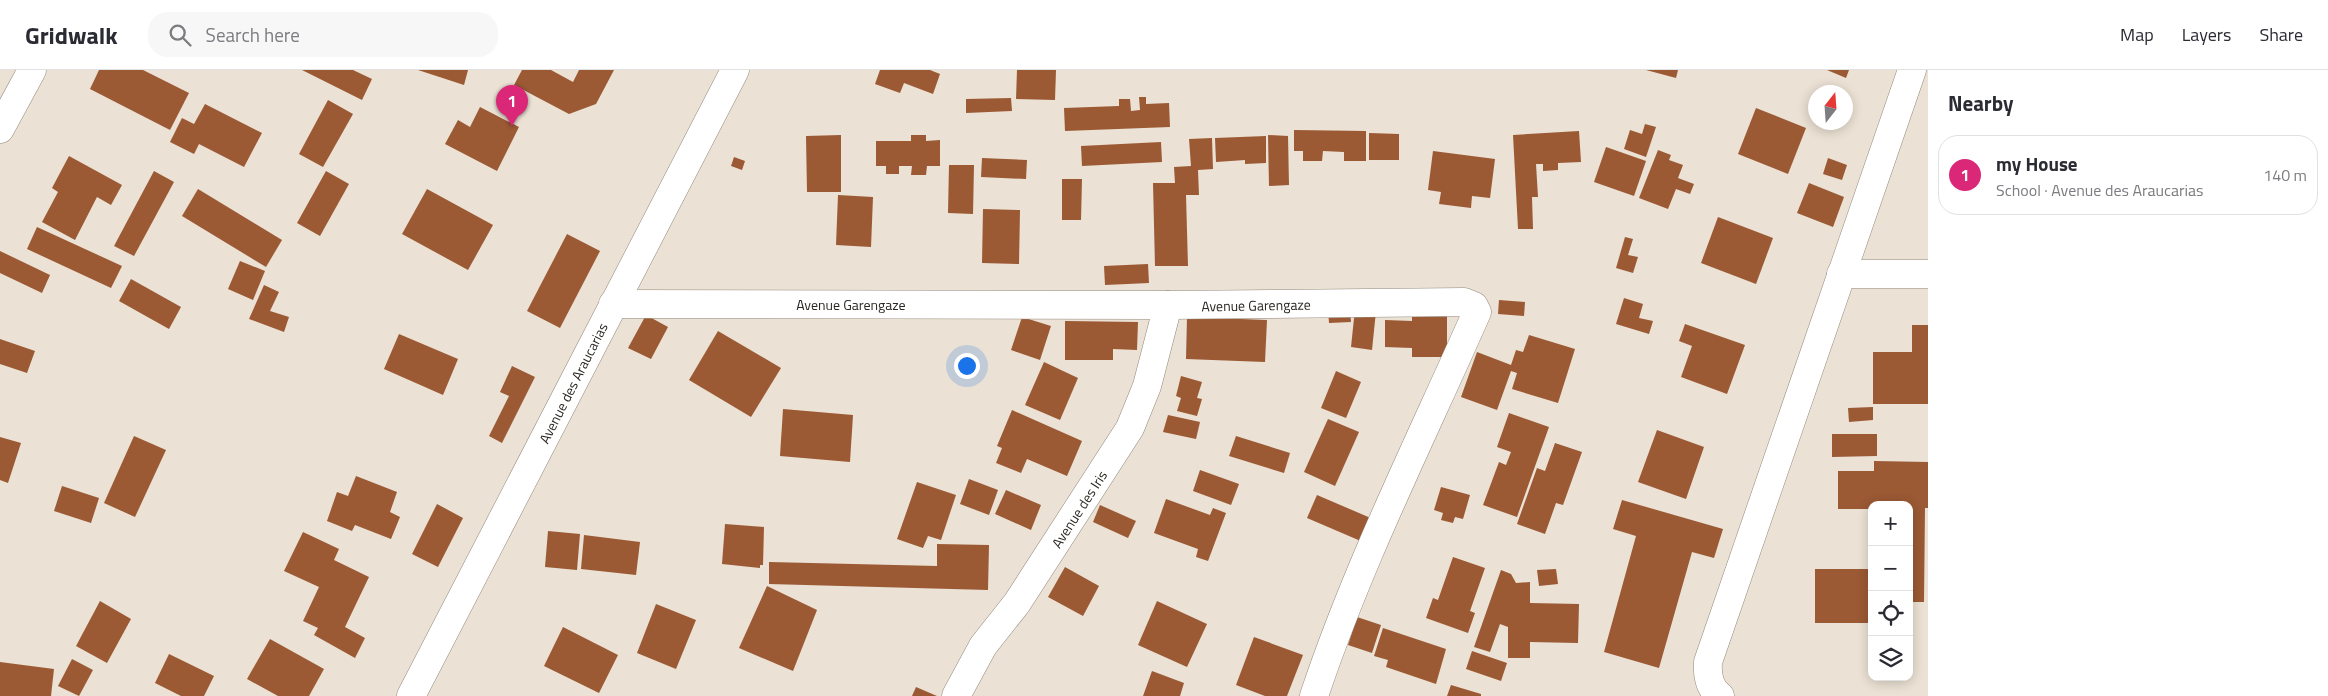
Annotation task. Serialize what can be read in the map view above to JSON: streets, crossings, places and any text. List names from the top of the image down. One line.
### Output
{"streets":{"street":["Avenue Garengaze","Avenue des Araucarias","Avenue des Iris"]},"crossings":[["Avenue Garengaze","Avenue des Araucarias"],["Avenue Garengaze","Avenue des Iris"]],"north":"top","page":{"header":"Gridwalk","search":"Search here","nav":["Map","Layers","Share"],"heading":"Nearby","pins":"1","list":[{"mark":"1","name":"my House","note":"School · Avenue des Araucarias","value":"140 m"}],"map_buttons":["+","−"]}}
